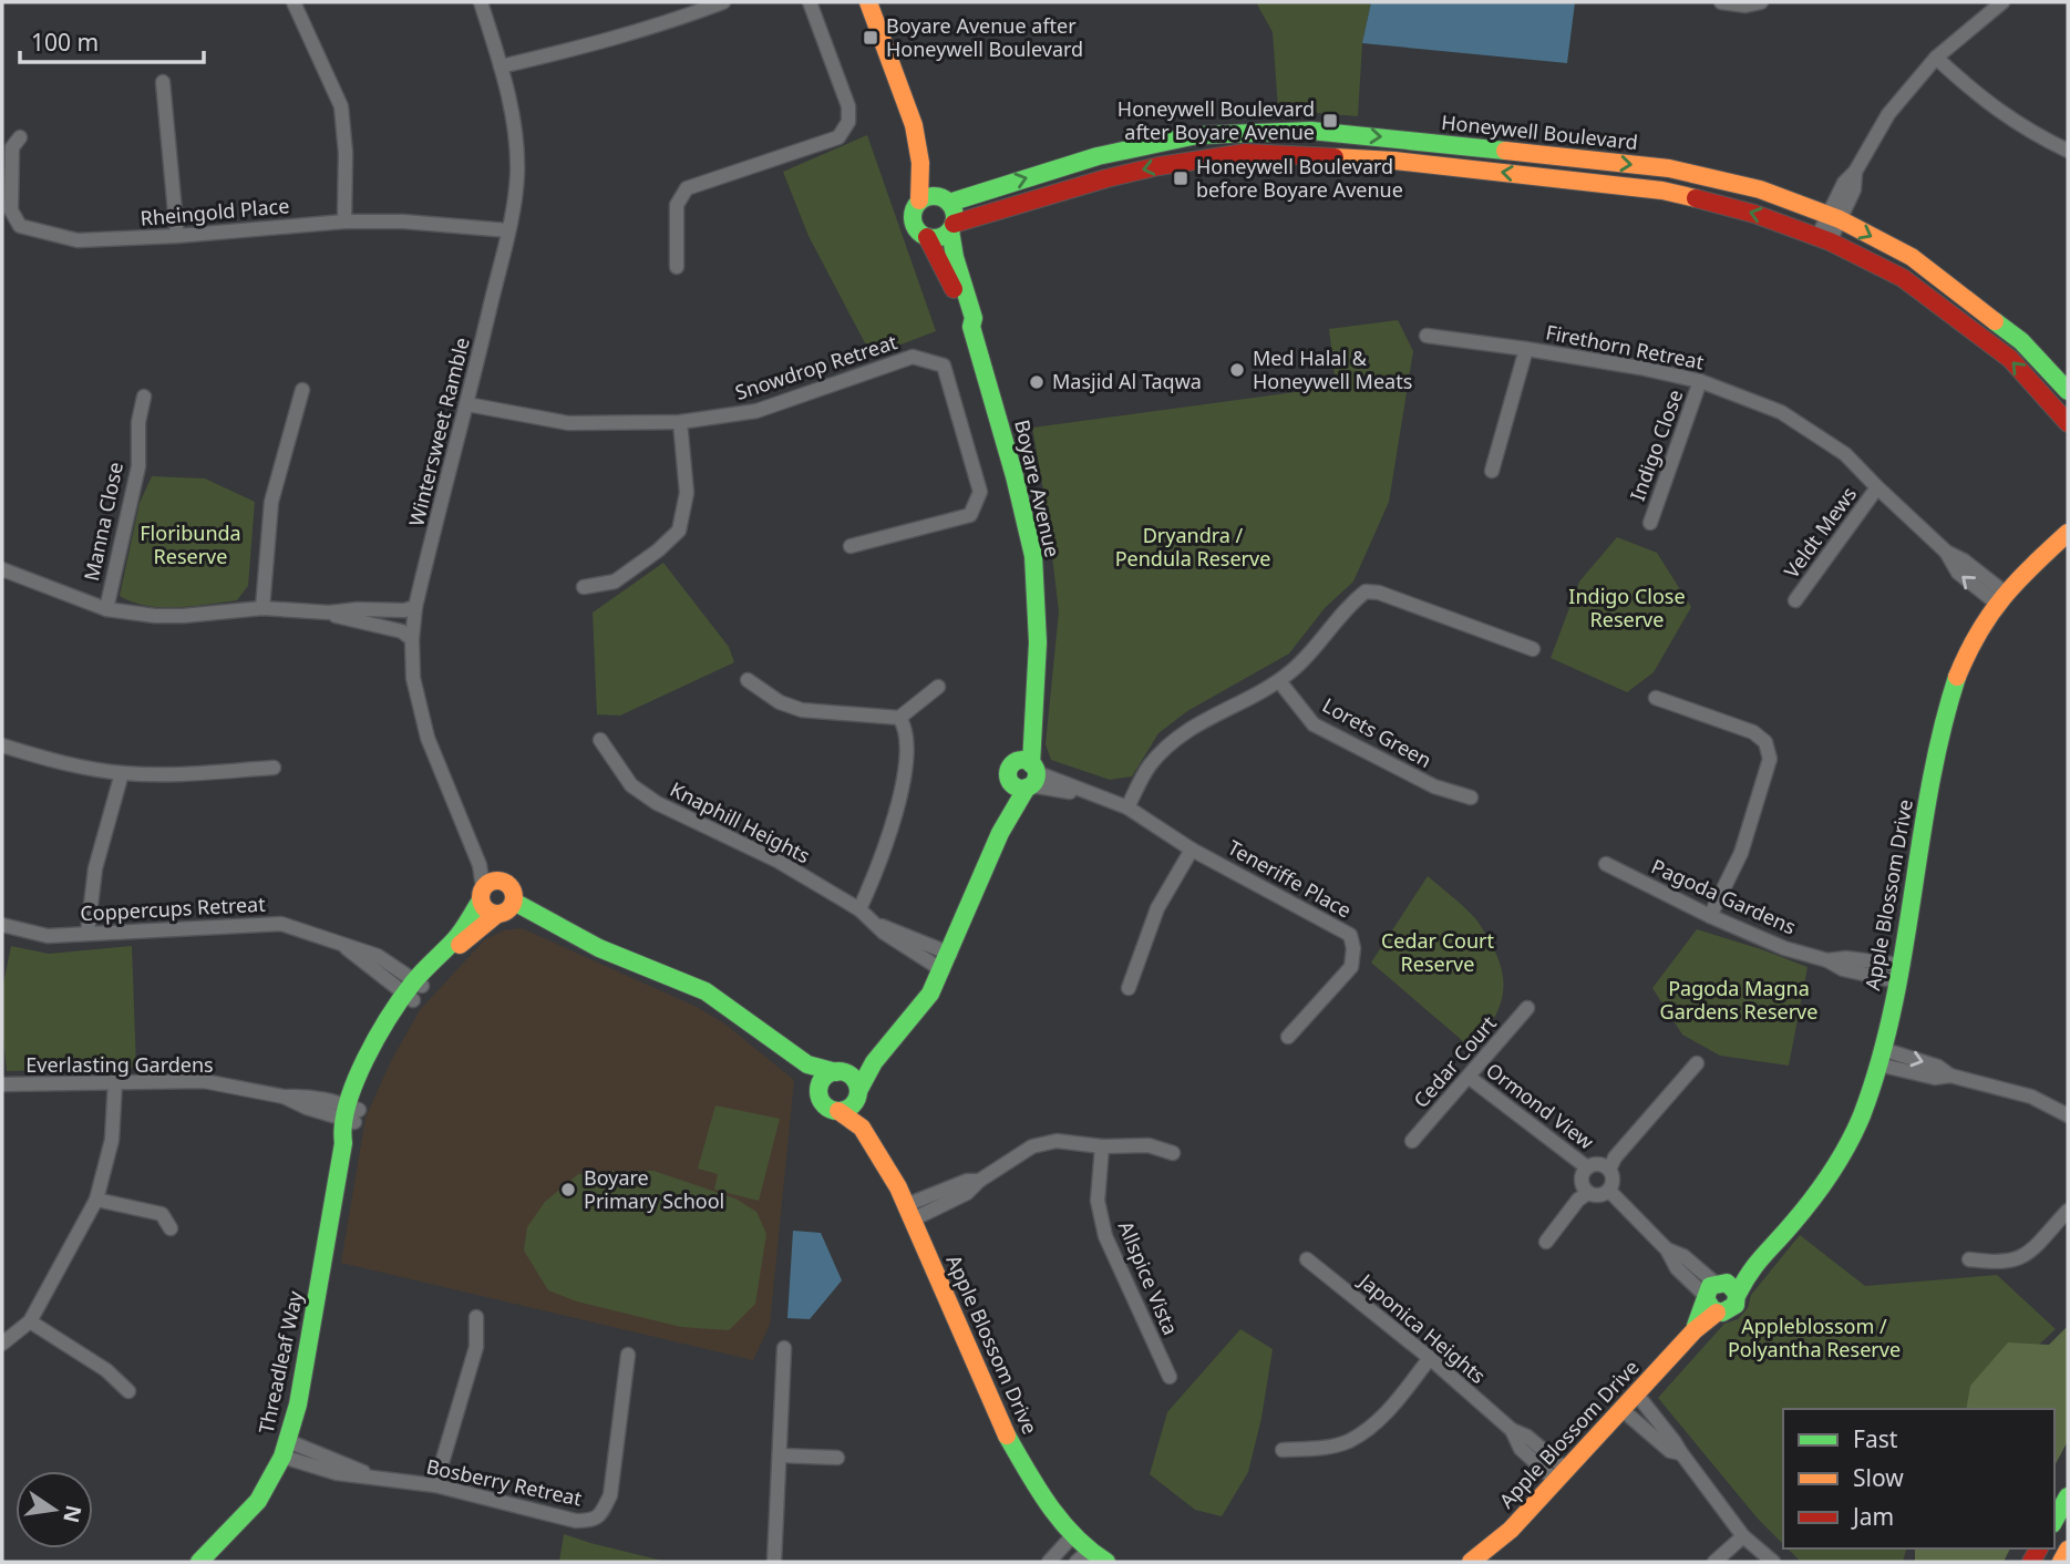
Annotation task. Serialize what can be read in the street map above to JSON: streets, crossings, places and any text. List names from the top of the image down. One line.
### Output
{"streets":{"street":["Honeywell Boulevard","Rheingold Place","Firethorn Retreat","Snowdrop Retreat","Wintersweet Ramble","Indigo Close","Boyare Avenue","Manna Close","Veldt Mews","Lorets Green","Knaphill Heights","Teneriffe Place","Apple Blossom Drive","Pagoda Gardens","Coppercups Retreat","Cedar Court","Everlasting Gardens","Ormond View","Allspice Vista","Japonica Heights","Threadleaf Way","Bosberry Retreat"]},"crossings":[["Honeywell Boulevard","Boyare Avenue"],["Rheingold Place","Wintersweet Ramble"],["Firethorn Retreat","Indigo Close"],["Firethorn Retreat","Veldt Mews"],["Firethorn Retreat","Apple Blossom Drive"],["Snowdrop Retreat","Wintersweet Ramble"],["Wintersweet Ramble","Threadleaf Way"],["Boyare Avenue","Knaphill Heights"],["Boyare Avenue","Teneriffe Place"],["Boyare Avenue","Apple Blossom Drive"],["Apple Blossom Drive","Pagoda Gardens"],["Apple Blossom Drive","Japonica Heights"],["Coppercups Retreat","Threadleaf Way"],["Cedar Court","Ormond View"],["Everlasting Gardens","Threadleaf Way"],["Threadleaf Way","Bosberry Retreat"]],"parks":["Floribunda Reserve","Dryandra / Pendula Reserve","Indigo Close Reserve","Cedar Court Reserve","Pagoda Magna Gardens Reserve","Appleblossom / Polyantha Reserve"],"places":{"transit":["Boyare Avenue after Honeywell Boulevard","Honeywell Boulevard after Boyare Avenue","Honeywell Boulevard before Boyare Avenue"],"other":["Med Halal & Honeywell Meats","Masjid Al Taqwa","Boyare Primary School"]},"legend":["Fast","Slow","Jam"],"scale_bar":"100 m","north":"right"}
